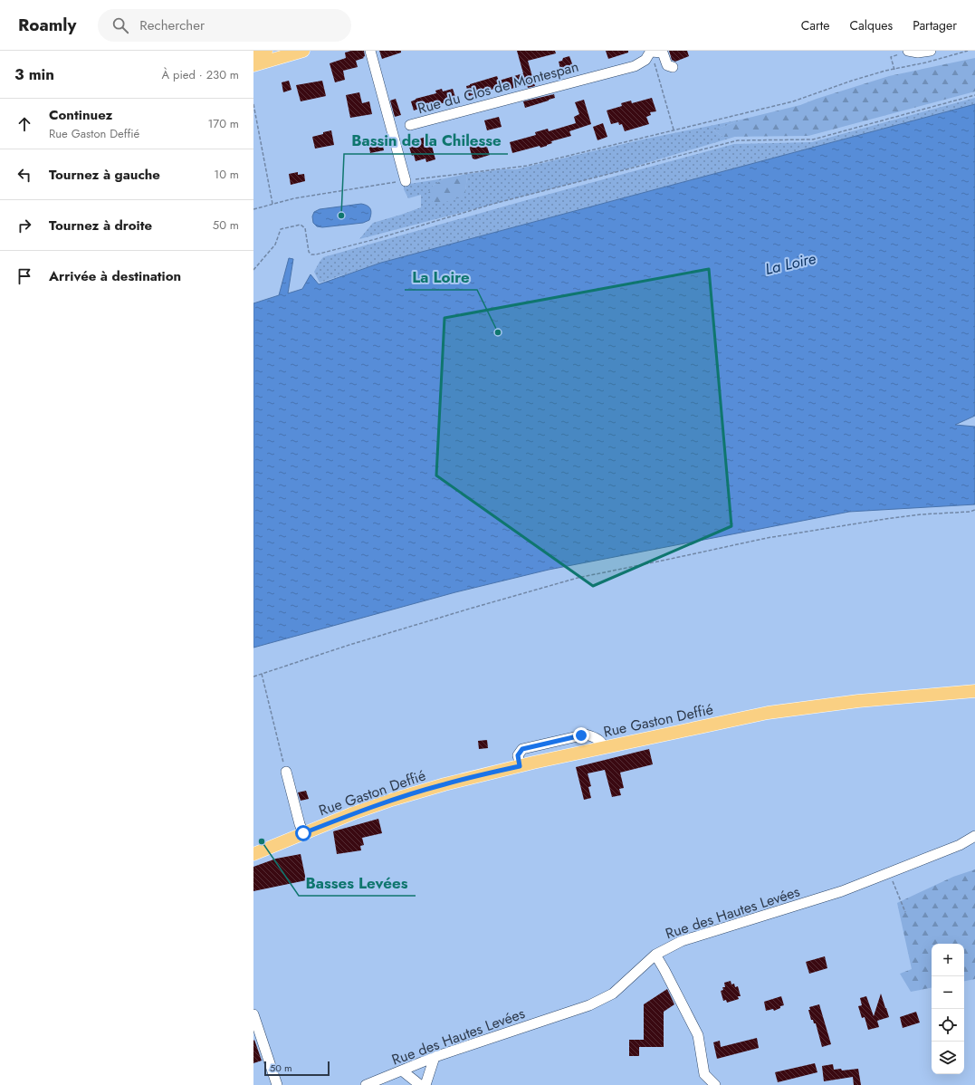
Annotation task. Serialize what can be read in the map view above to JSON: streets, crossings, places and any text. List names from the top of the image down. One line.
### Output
{"streets":{"main road":["Rue Gaston Deffié"],"street":["Rue du Clos de Montespan","Rue des Hautes Levées"]},"water":["La Loire"],"places":["Bassin de la Chilesse","La Loire","Basses Levées"],"scale_bar":"50 m","page":{"header":"Roamly","search":"Rechercher","nav":["Carte","Calques","Partager"],"heading":["3 min","À pied · 230 m"],"list":[["Continuez","Rue Gaston Deffié","170 m"],["Tournez à gauche","10 m"],["Tournez à droite","50 m"],"Arrivée à destination"],"map_buttons":["+","−"],"scale":"50 m"}}
